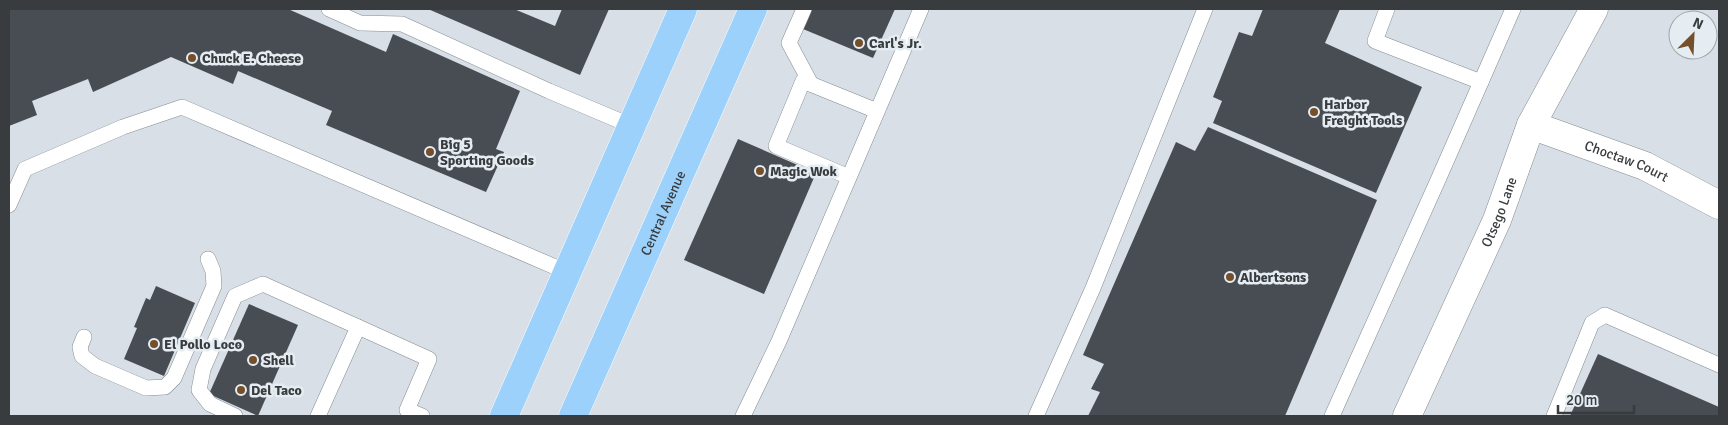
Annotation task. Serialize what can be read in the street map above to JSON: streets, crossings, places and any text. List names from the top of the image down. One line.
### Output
{"streets":{"main road":["Central Avenue"],"street":["Choctaw Court","Otsego Lane"]},"crossings":[["Choctaw Court","Otsego Lane"]],"places":["Carl's Jr.","Chuck E. Cheese","Harbor Freight Tools","Big 5 Sporting Goods","Magic Wok","Albertsons","El Pollo Loco","Shell","Del Taco"],"scale_bar":"20 m","north":"top right"}
